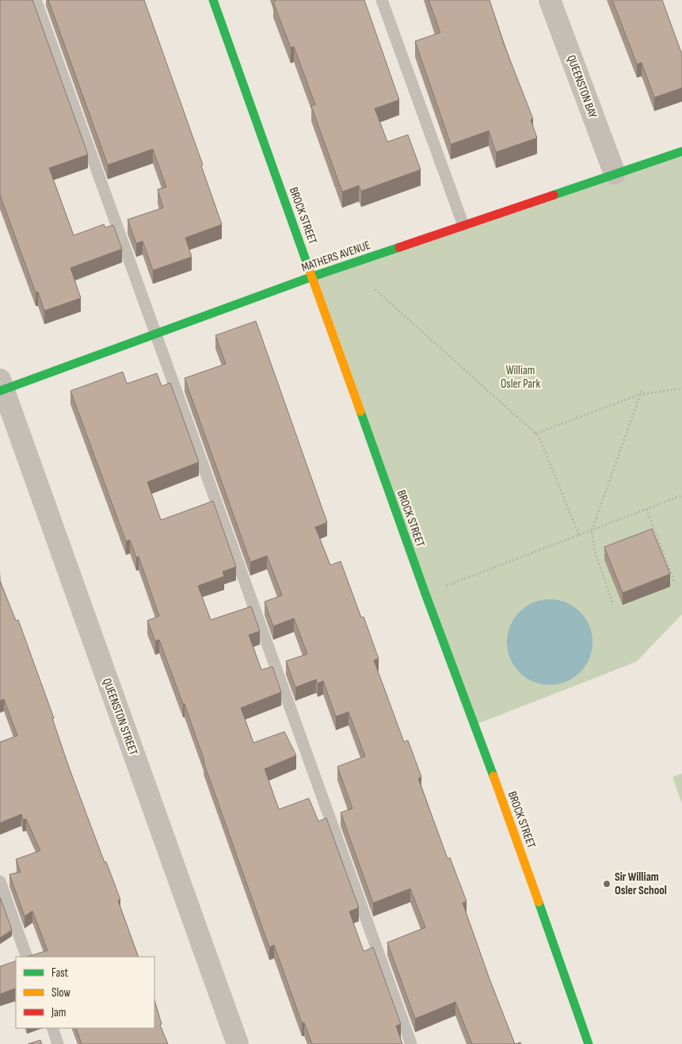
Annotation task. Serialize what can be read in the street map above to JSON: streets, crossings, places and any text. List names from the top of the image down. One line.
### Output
{"streets":{"street":["QUEENSTON BAY","BROCK STREET","MATHERS AVENUE","QUEENSTON STREET"]},"crossings":[["QUEENSTON BAY","MATHERS AVENUE"],["BROCK STREET","MATHERS AVENUE"],["MATHERS AVENUE","QUEENSTON STREET"]],"parks":["William Osler Park"],"places":["Sir William Osler School"],"legend":["Fast","Slow","Jam"]}
